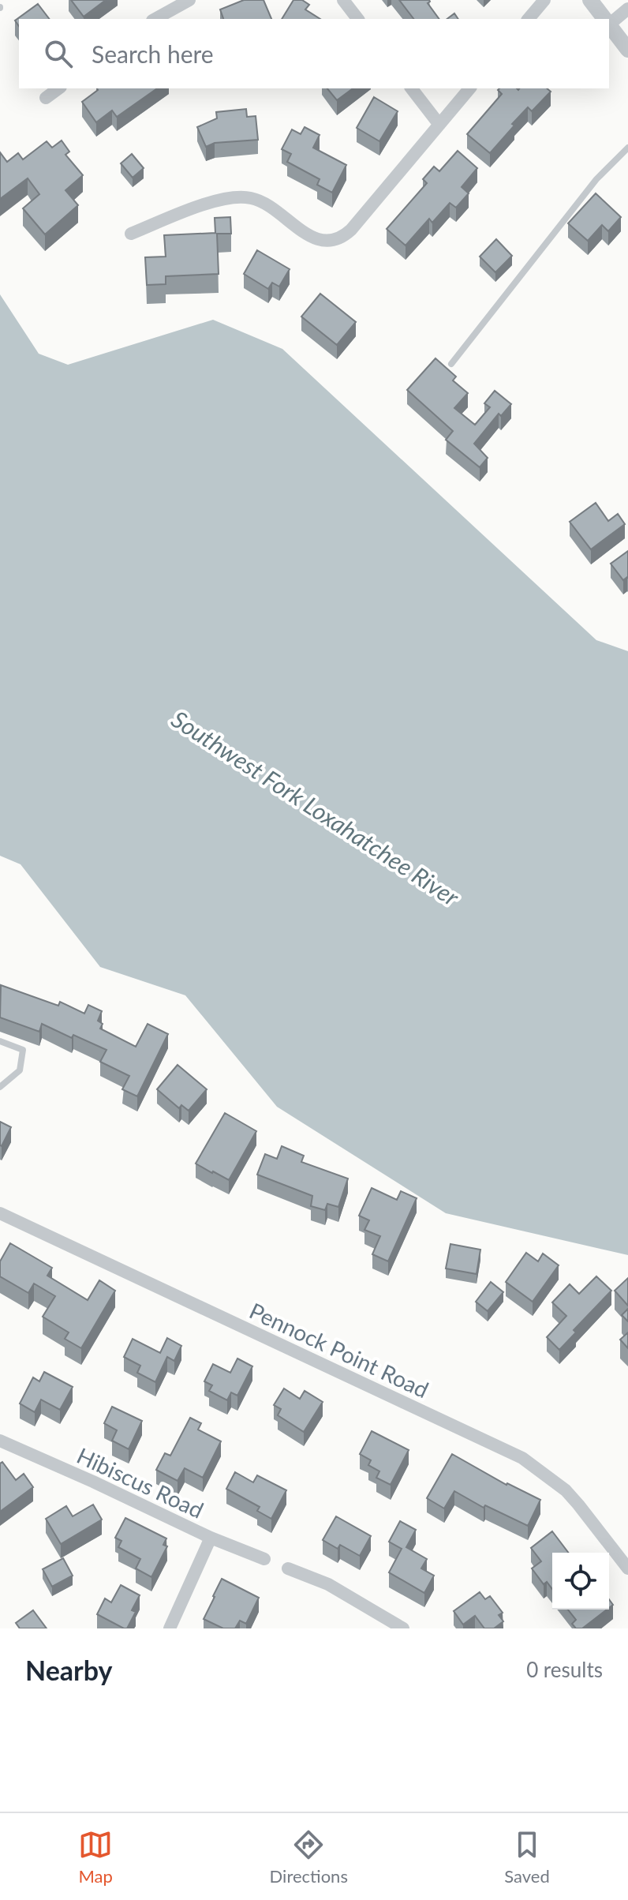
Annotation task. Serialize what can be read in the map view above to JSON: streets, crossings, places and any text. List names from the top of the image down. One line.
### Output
{"streets":{"street":["Pennock Point Road","Hibiscus Road"]},"water":["Southwest Fork Loxahatchee River"],"page":{"search":"Search here","heading":["Nearby","0 results"],"nav":["Map","Directions","Saved"]}}
